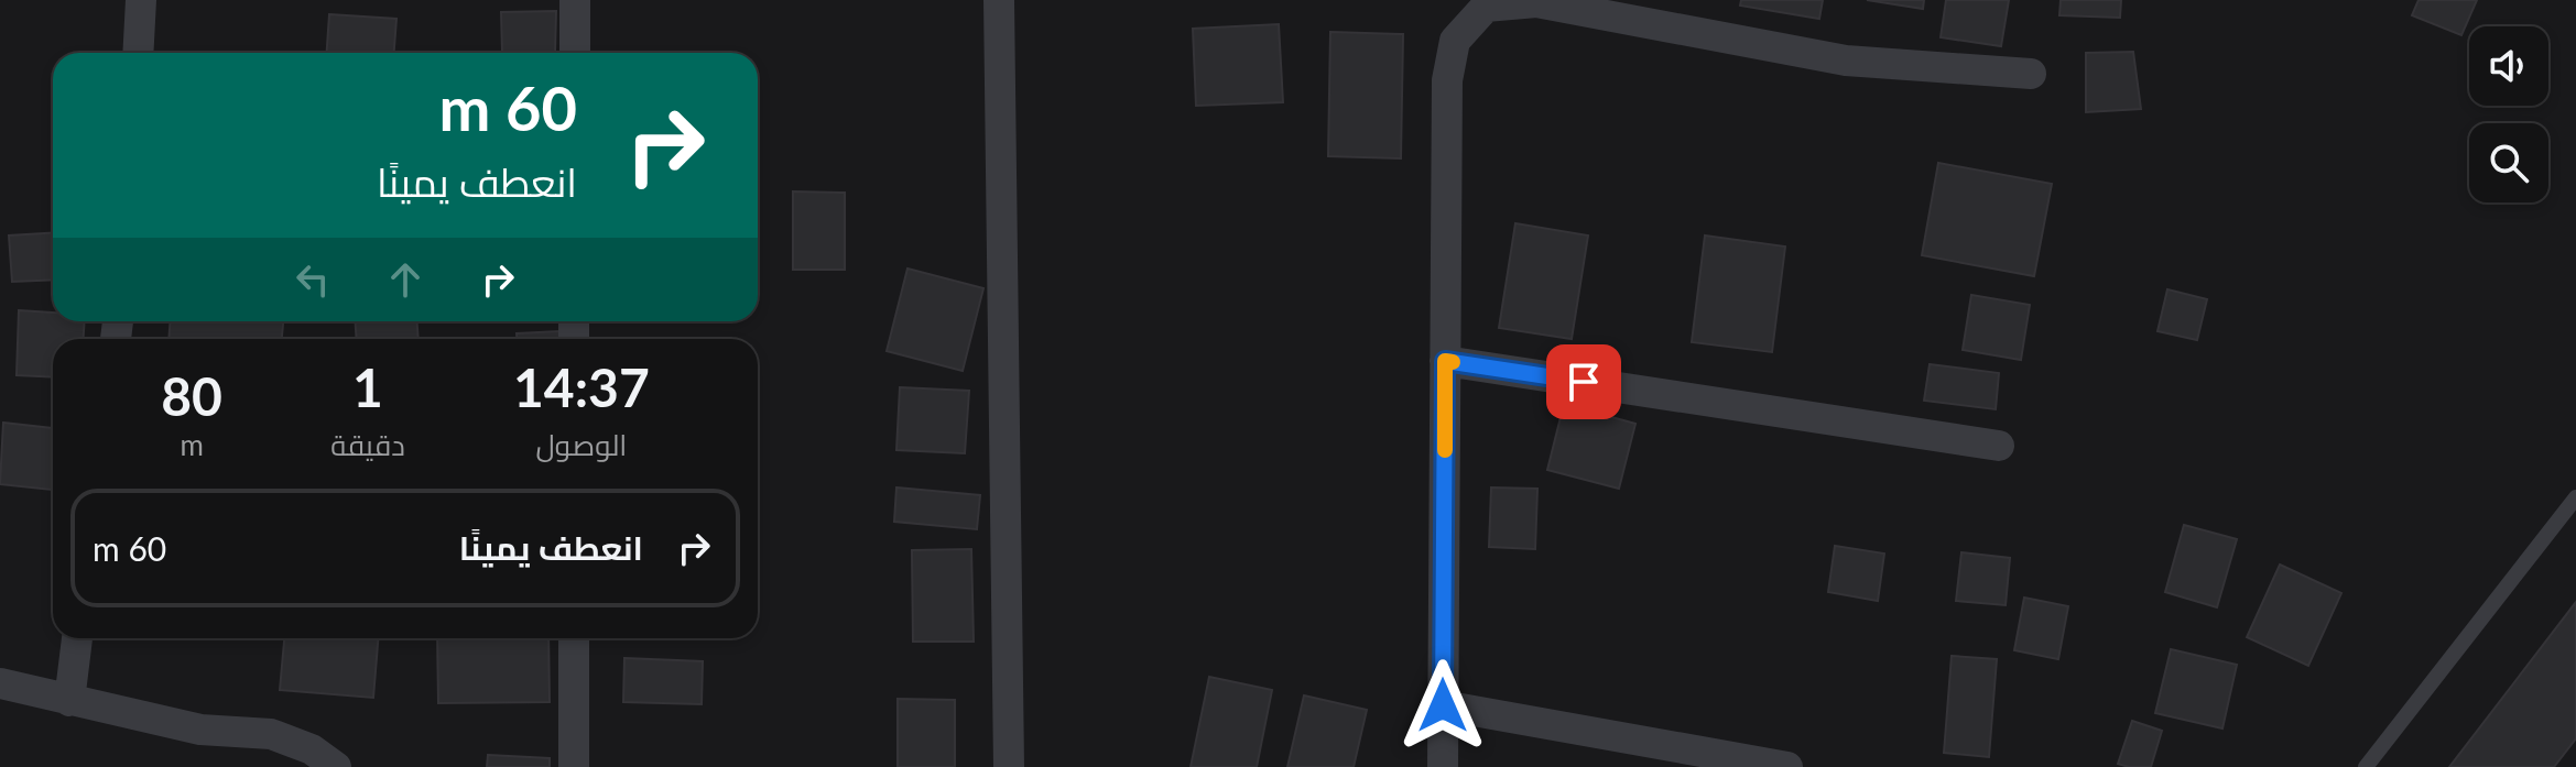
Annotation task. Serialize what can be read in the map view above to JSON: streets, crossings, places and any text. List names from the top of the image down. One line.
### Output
{"page":{"turn":["60 m","انعطف يمينًا"],"eta":["14:37","الوصول","1","دقيقة","80","m"],"list":[{"name":"انعطف يمينًا","value":"60 m"}]}}
